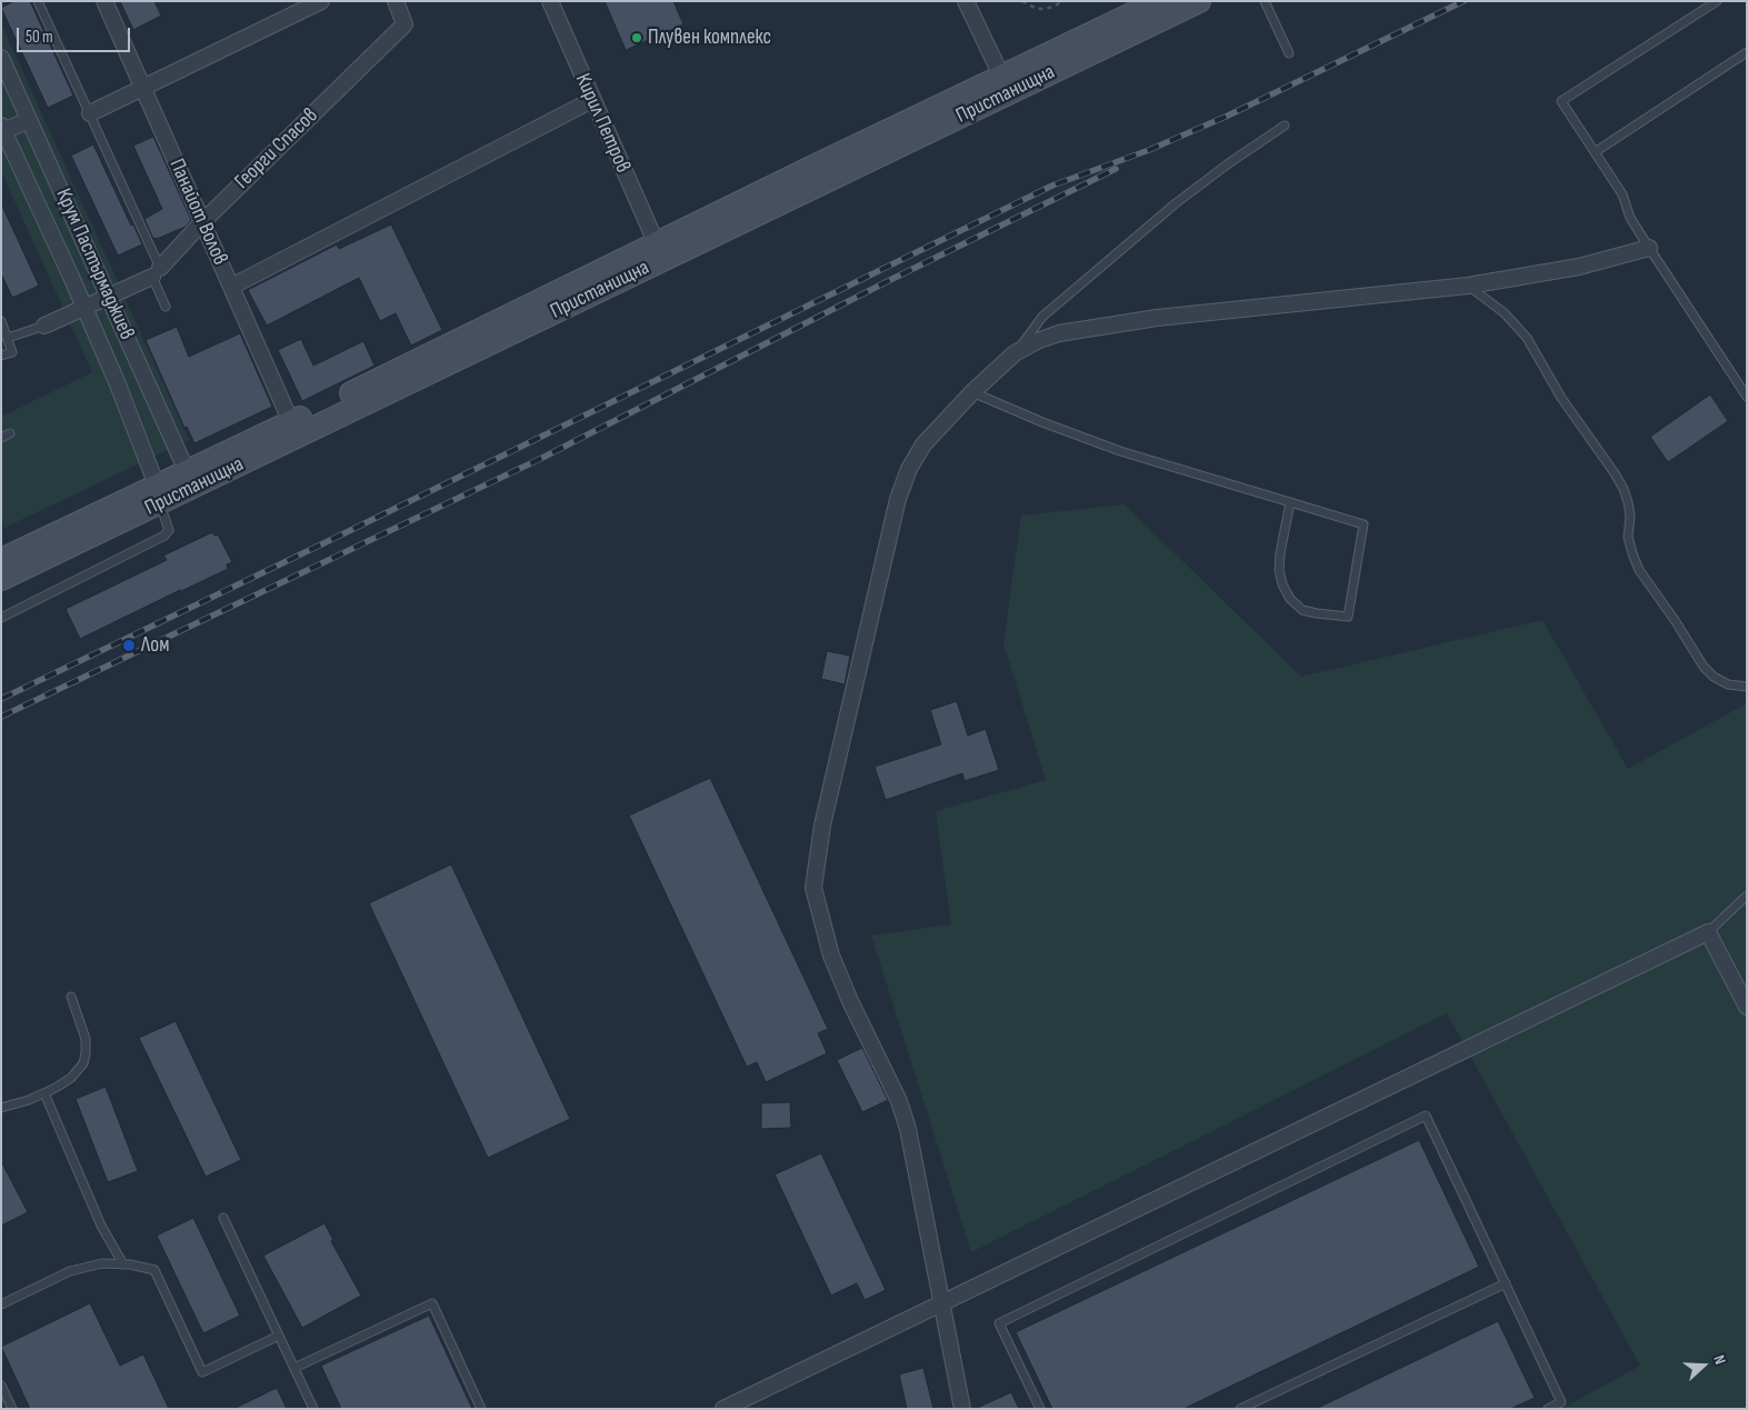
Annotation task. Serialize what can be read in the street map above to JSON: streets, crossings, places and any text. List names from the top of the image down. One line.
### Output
{"streets":{"main road":["Пристанищна"],"street":["Кирил Петров","Георги Спасов","Панайот Волов","Крум Пастърмаджиев"]},"crossings":[["Пристанищна","Кирил Петров"],["Пристанищна","Панайот Волов"],["Пристанищна","Крум Пастърмаджиев"],["Георги Спасов","Панайот Волов"]],"places":["Плувен комплекс","Лом"],"scale_bar":"50 m","north":"right"}
